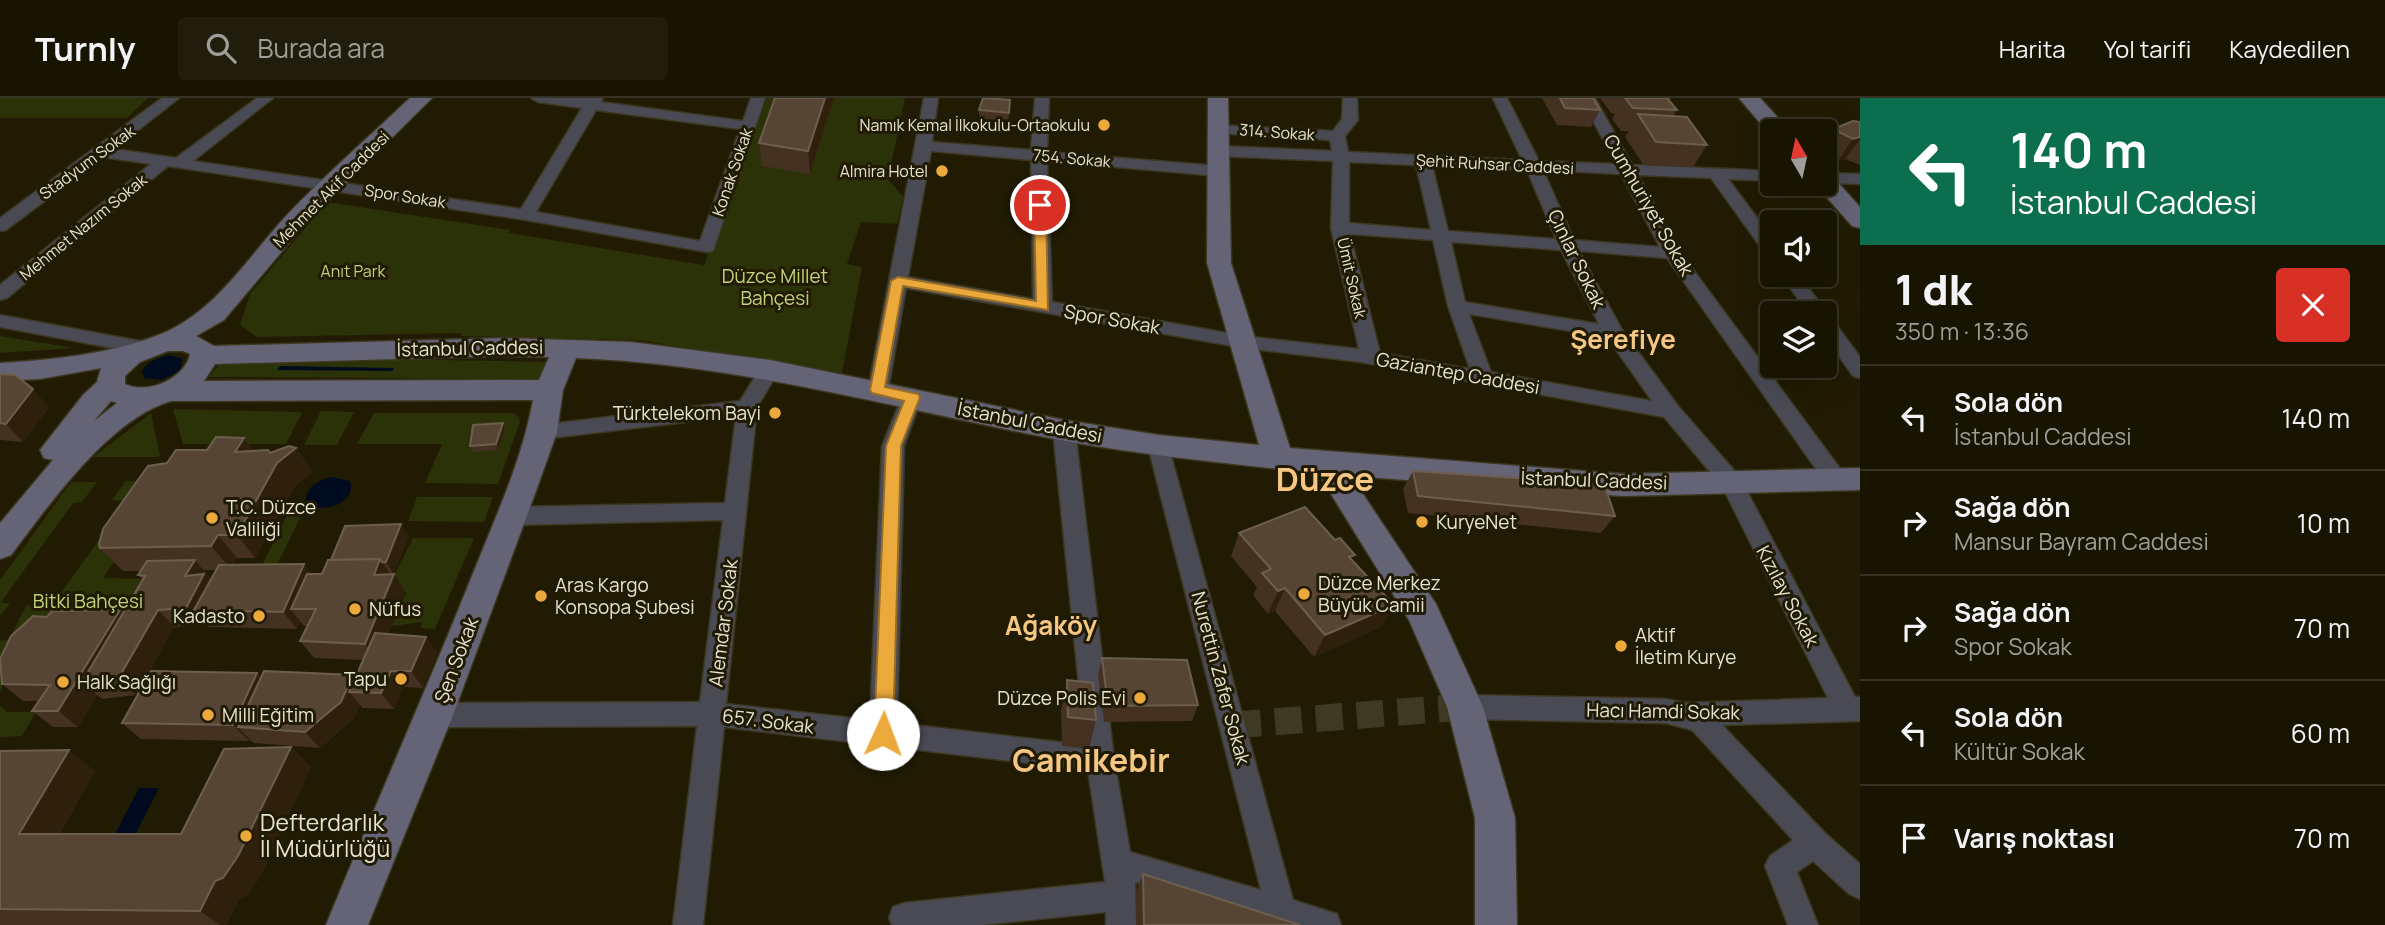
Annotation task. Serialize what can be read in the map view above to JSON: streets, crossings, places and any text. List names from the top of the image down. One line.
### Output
{"streets":{"main road":["Mehmet Akif Caddesi","İstanbul Caddesi","Şen Sokak"],"street":["314. Sokak","754. Sokak","Stadyum Sokak","Şehit Ruhsar Caddesi","Konak Sokak","Spor Sokak","Cumhuriyet Sokak","Mehmet Nazım Sokak","Çınlar Sokak","Ümit Sokak","Gaziantep Caddesi","Kızılay Sokak","Alemdar Sokak","Nurettin Zafer Sokak","Hacı Hamdi Sokak","657. Sokak"]},"crossings":[["314. Sokak","Ümit Sokak"],["754. Sokak","Şehit Ruhsar Caddesi"],["Stadyum Sokak","Spor Sokak"],["Şehit Ruhsar Caddesi","Cumhuriyet Sokak"],["Şehit Ruhsar Caddesi","Çınlar Sokak"],["Şehit Ruhsar Caddesi","Ümit Sokak"],["Konak Sokak","Spor Sokak"],["Mehmet Akif Caddesi","Spor Sokak"],["Spor Sokak","Mehmet Nazım Sokak"],["Spor Sokak","Gaziantep Caddesi"],["Cumhuriyet Sokak","İstanbul Caddesi"],["Çınlar Sokak","İstanbul Caddesi"],["Çınlar Sokak","Gaziantep Caddesi"],["Çınlar Sokak","Kızılay Sokak"],["Ümit Sokak","Gaziantep Caddesi"],["İstanbul Caddesi","Kızılay Sokak"],["İstanbul Caddesi","Alemdar Sokak"],["İstanbul Caddesi","Şen Sokak"],["İstanbul Caddesi","Nurettin Zafer Sokak"],["Kızılay Sokak","Hacı Hamdi Sokak"],["Alemdar Sokak","657. Sokak"],["Şen Sokak","657. Sokak"]],"districts":["Şerefiye","Düzce","Ağaköy","Camikebir"],"parks":["Anıt Park","Düzce Millet Bahçesi","Bitki Bahçesi"],"places":["Namık Kemal İlkokulu-Ortaokulu","Almira Hotel","Türktelekom Bayi","T.C. Düzce Valiliği","KuryeNet","Düzce Merkez Büyük Camii","Aras Kargo Konsopa Şubesi","Nüfus","Kadasto","Aktif İletim Kurye","Tapu","Halk Sağlığı","Düzce Polis Evi","Milli Eğitim","Defterdarlık İl Müdürlüğü"],"north":"top","page":{"header":"Turnly","search":"Burada ara","nav":["Harita","Yol tarifi","Kaydedilen"],"turn":["140 m","İstanbul Caddesi"],"heading":["1 dk","350 m · 13:36"],"list":[{"name":"Sola dön","note":"İstanbul Caddesi","value":"140 m"},{"name":"Sağa dön","note":"Mansur Bayram Caddesi","value":"10 m"},{"name":"Sağa dön","note":"Spor Sokak","value":"70 m"},{"name":"Sola dön","note":"Kültür Sokak","value":"60 m"},{"name":"Varış noktası","value":"70 m"}]}}
